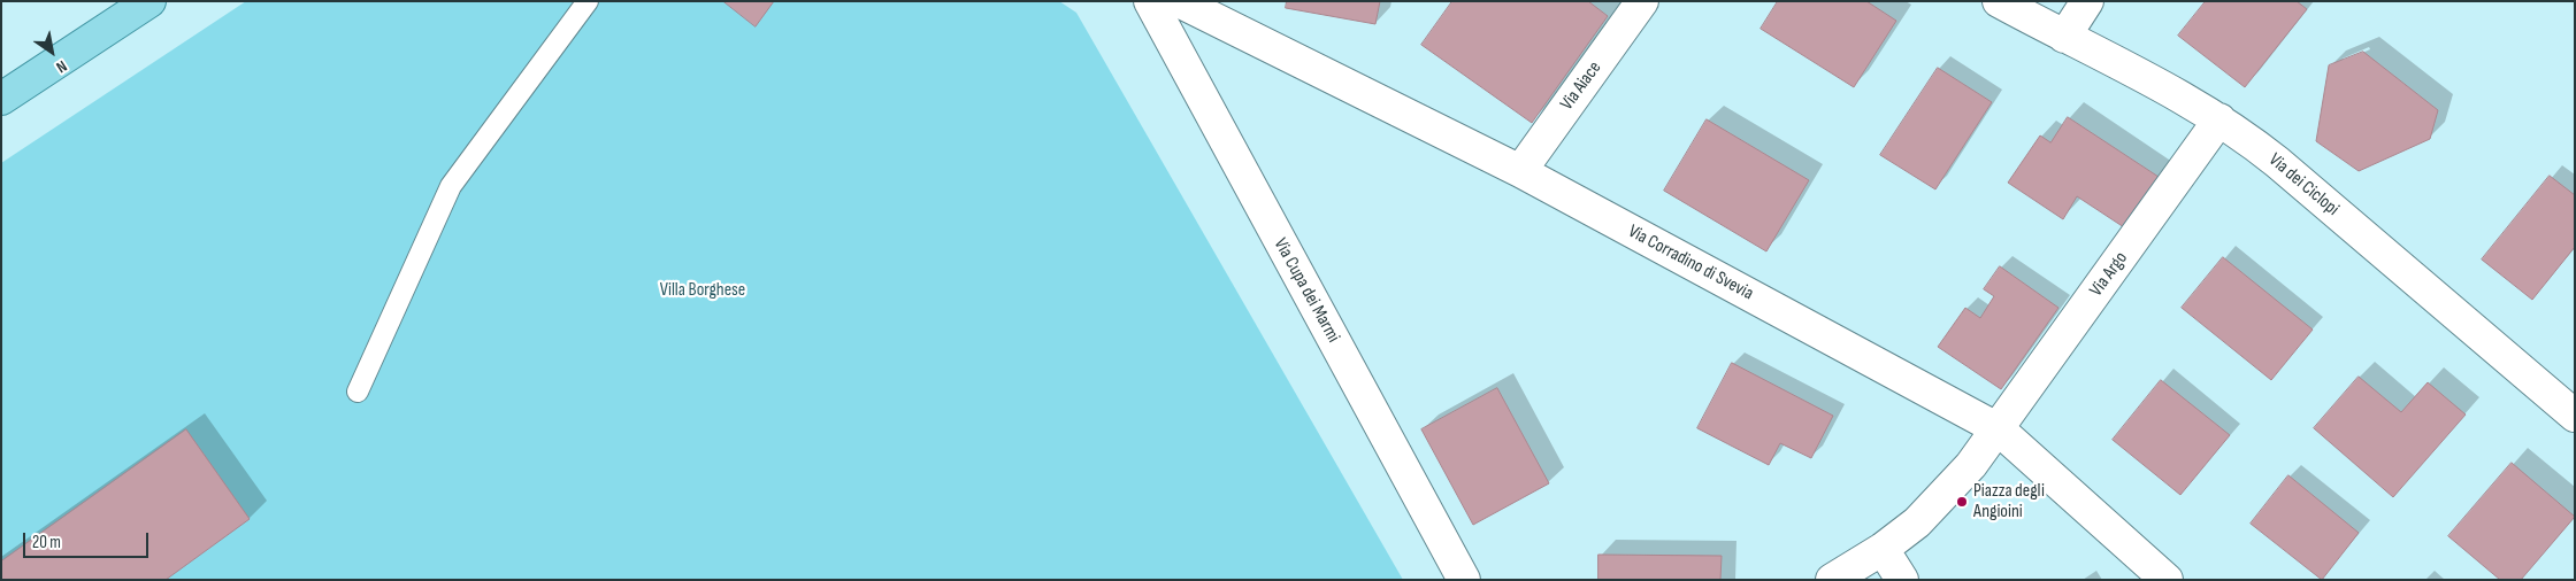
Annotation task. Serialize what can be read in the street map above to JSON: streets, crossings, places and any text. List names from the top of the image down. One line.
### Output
{"streets":{"street":["Via Aiace","Via dei Ciclopi","Via Corradino di Svevia","Via Argo","Via Cupa dei Marmi"]},"crossings":[["Via Aiace","Via Corradino di Svevia"],["Via dei Ciclopi","Via Argo"],["Via Corradino di Svevia","Via Argo"]],"parks":["Villa Borghese"],"places":["Piazza degli Angioini"],"scale_bar":"20 m","north":"bottom right"}
